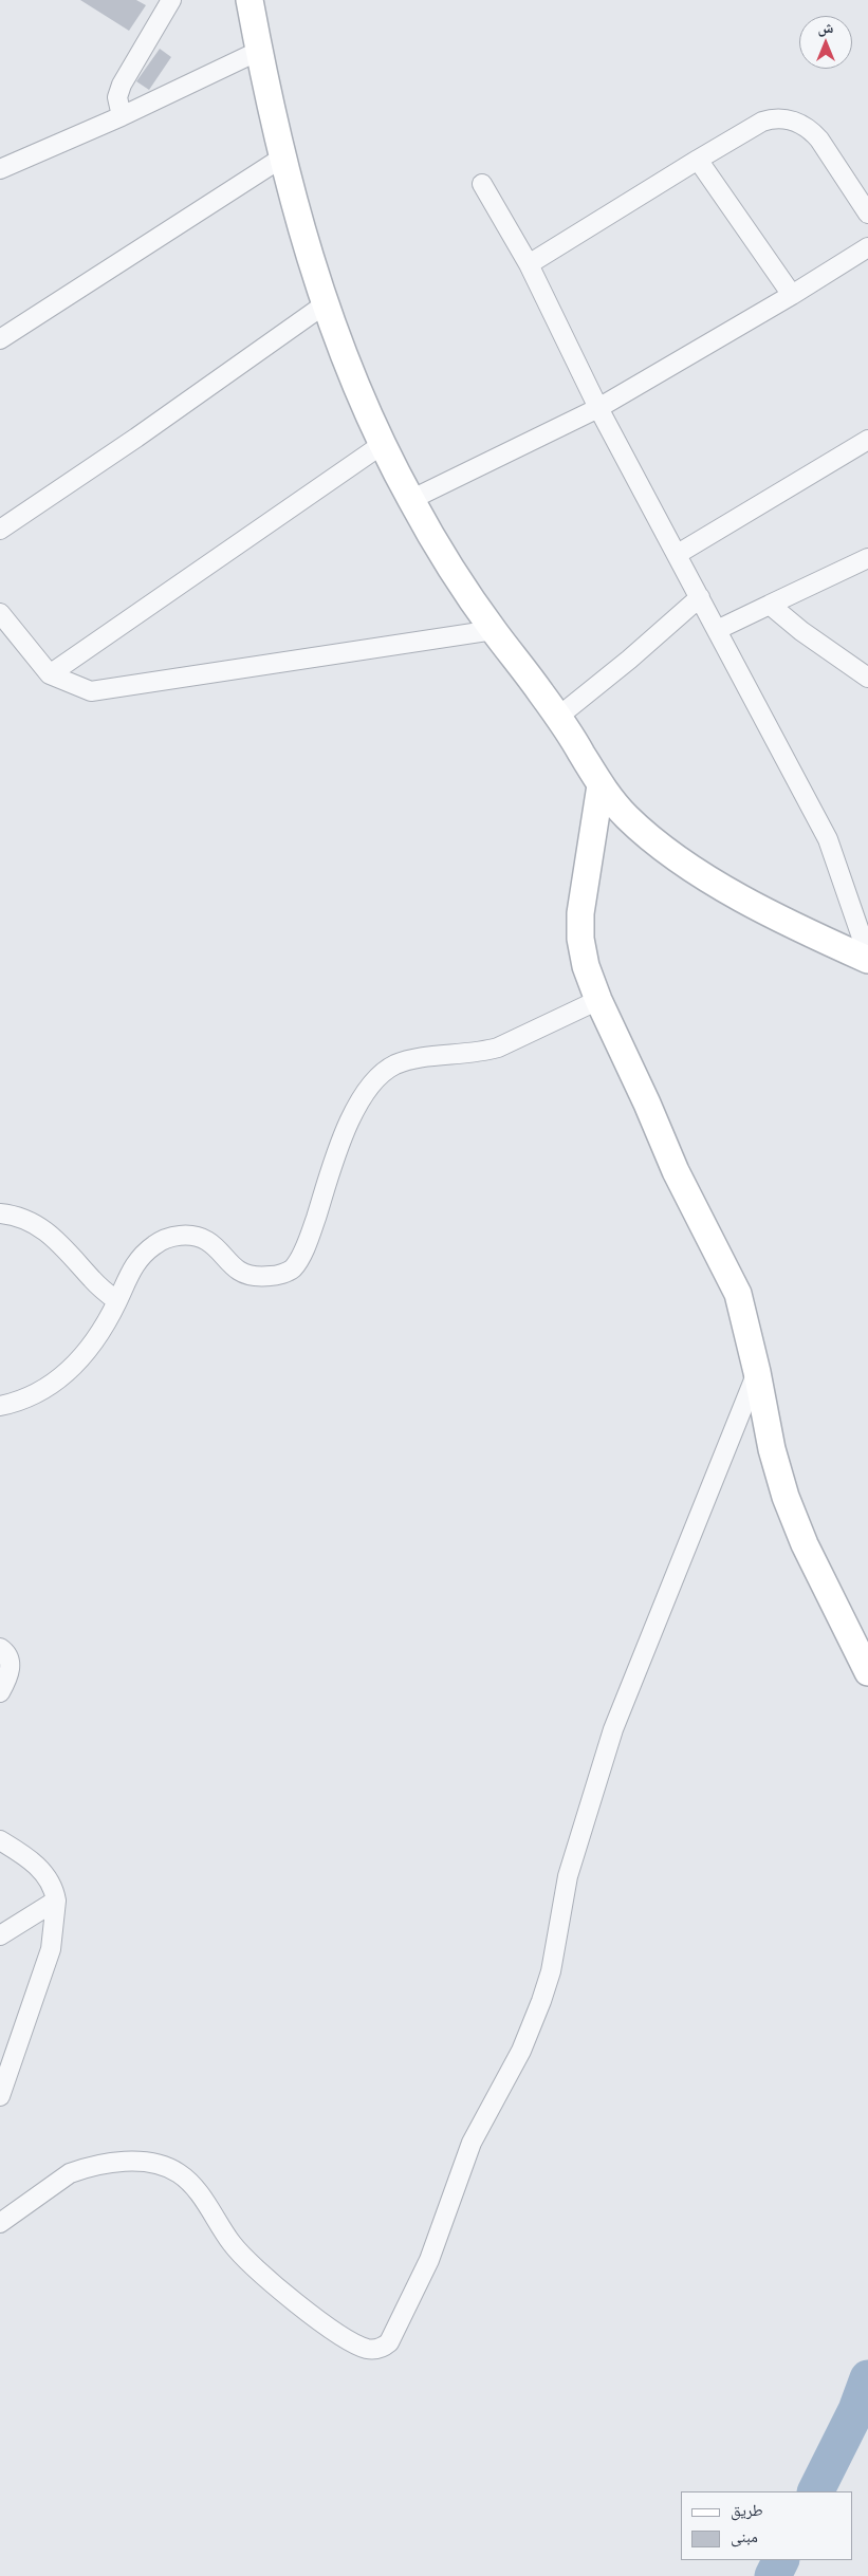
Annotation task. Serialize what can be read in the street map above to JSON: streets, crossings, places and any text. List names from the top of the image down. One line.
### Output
{"legend":["طريق","مبنى"],"north":"top"}
